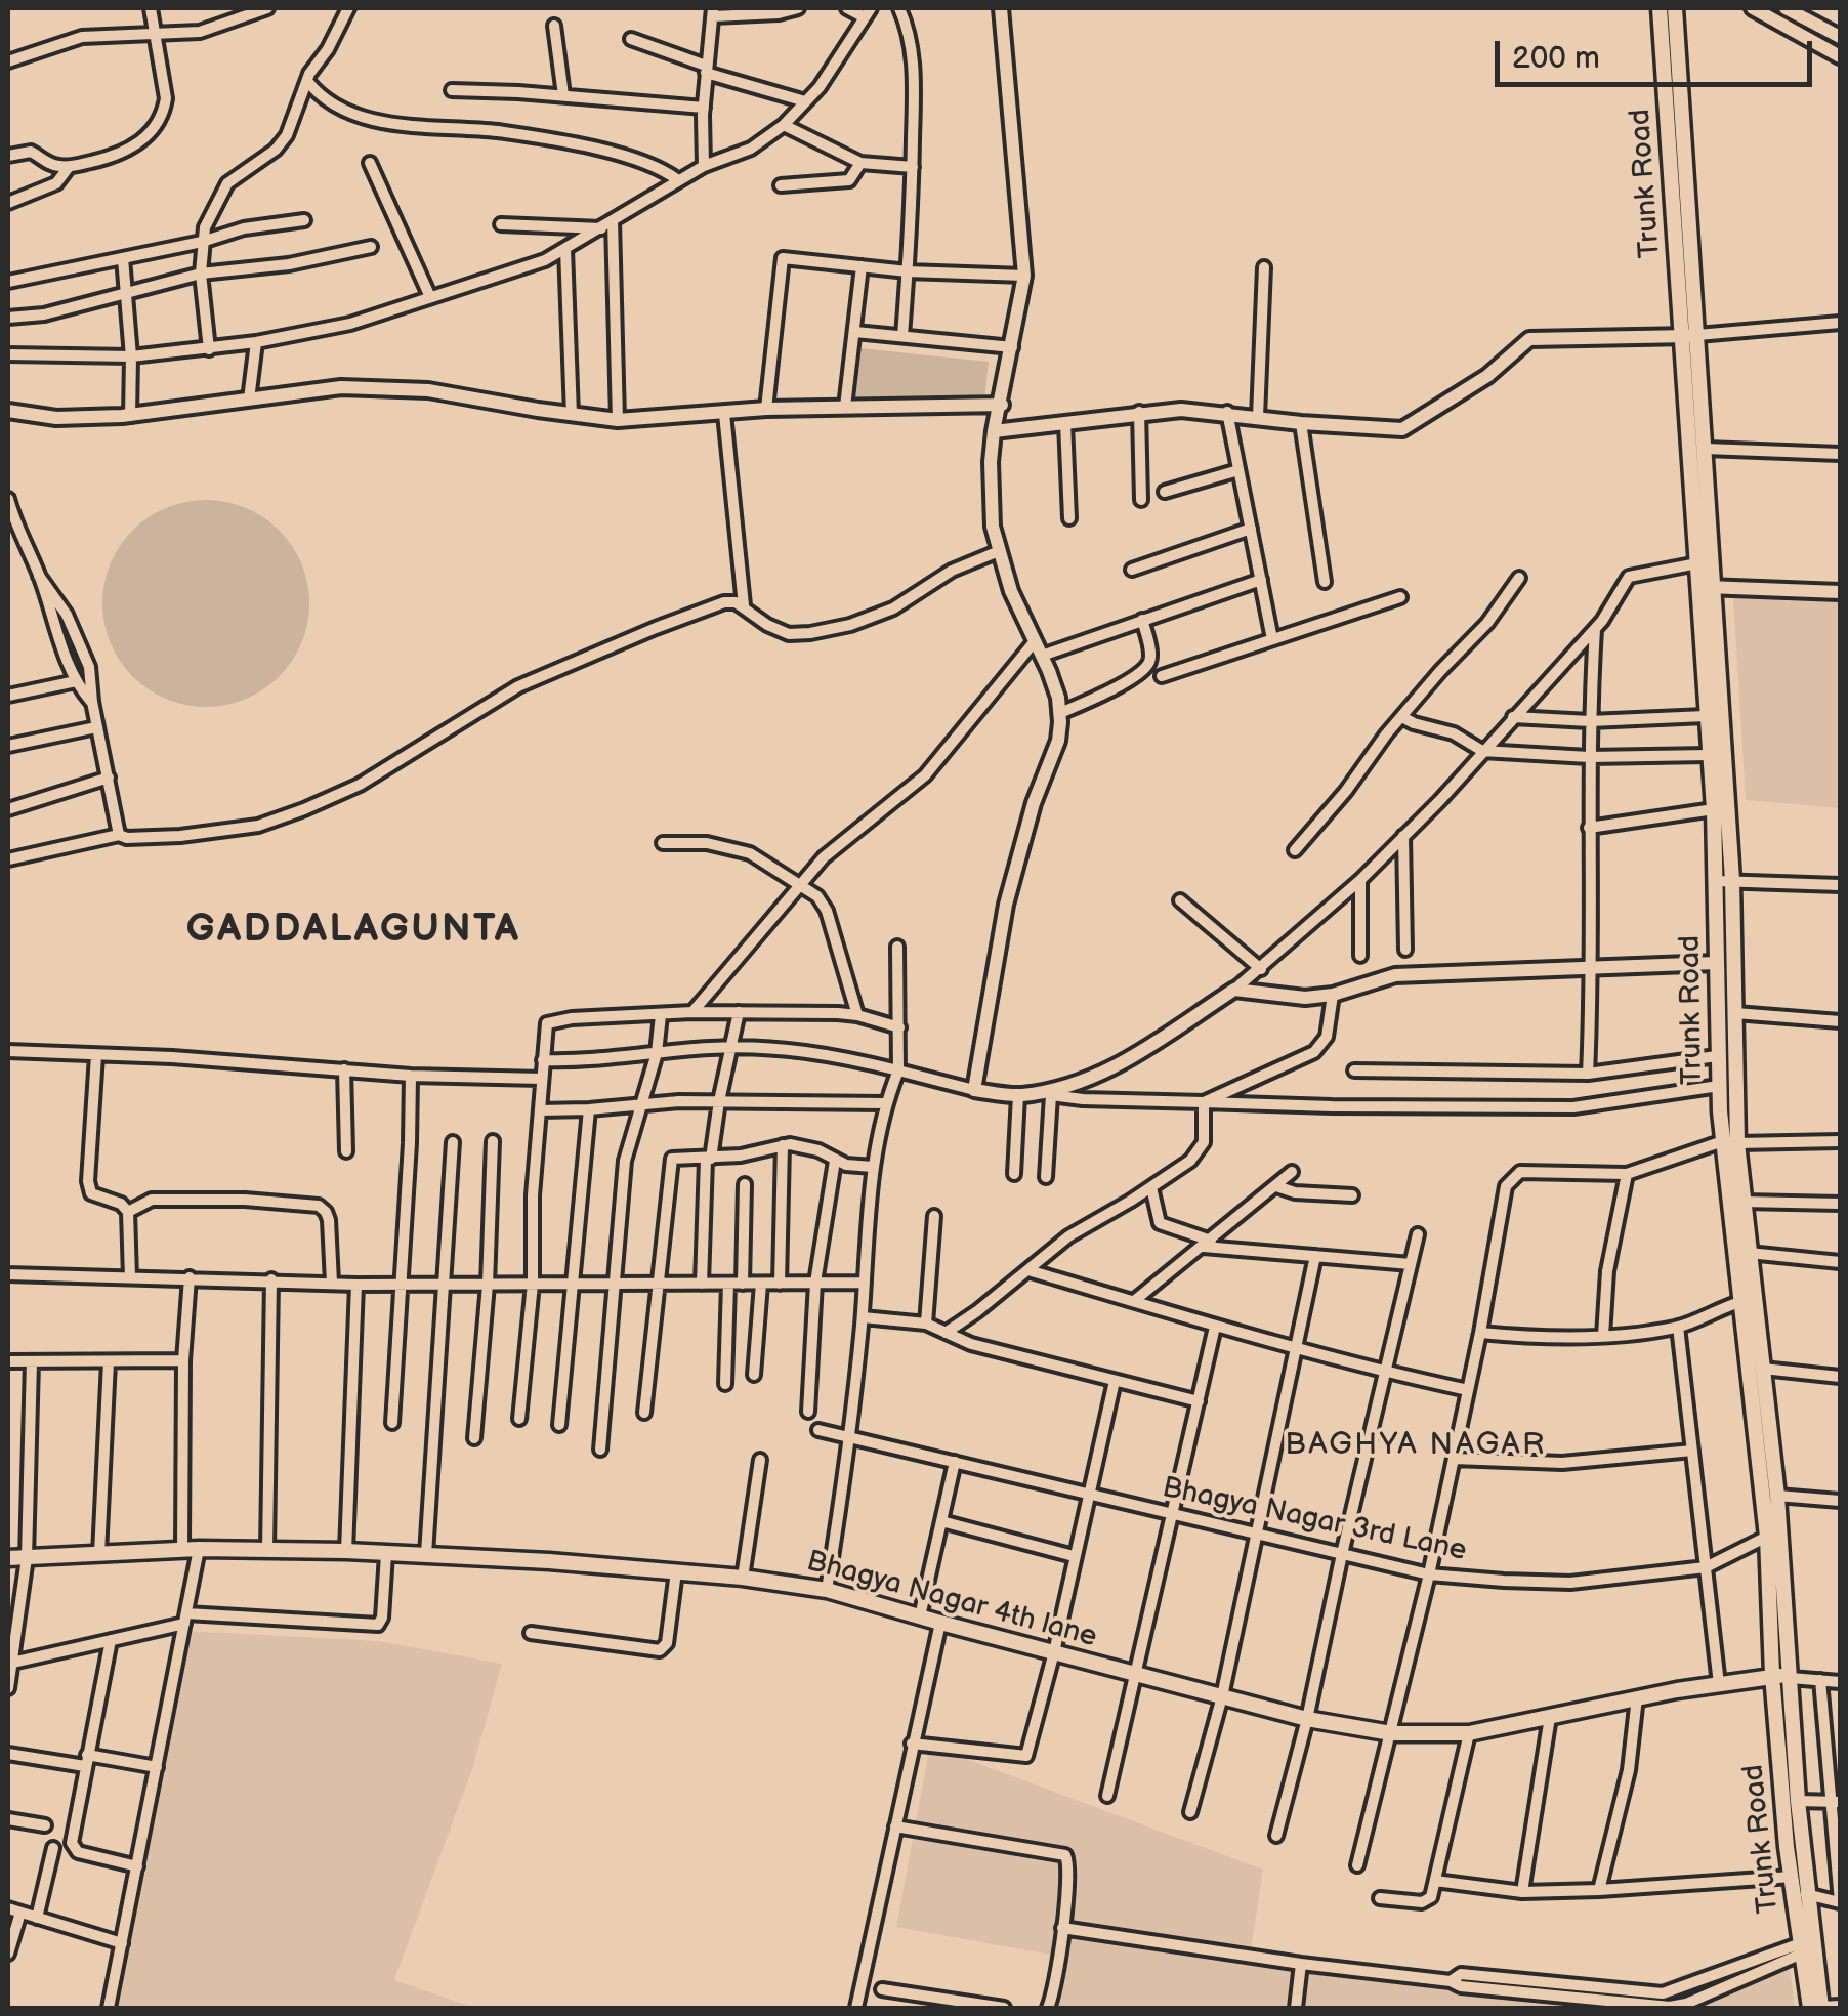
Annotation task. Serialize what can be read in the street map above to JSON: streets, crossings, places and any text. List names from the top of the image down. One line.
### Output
{"streets":{"main road":["Trunk Road","Bhagya Nagar 4th lane"],"street":["Bhagya Nagar 3rd Lane"]},"crossings":[["Trunk Road","Bhagya Nagar 3rd Lane"],["Trunk Road","Bhagya Nagar 4th lane"]],"districts":["GADDALAGUNTA","BAGHYA NAGAR"],"scale_bar":"200 m"}
